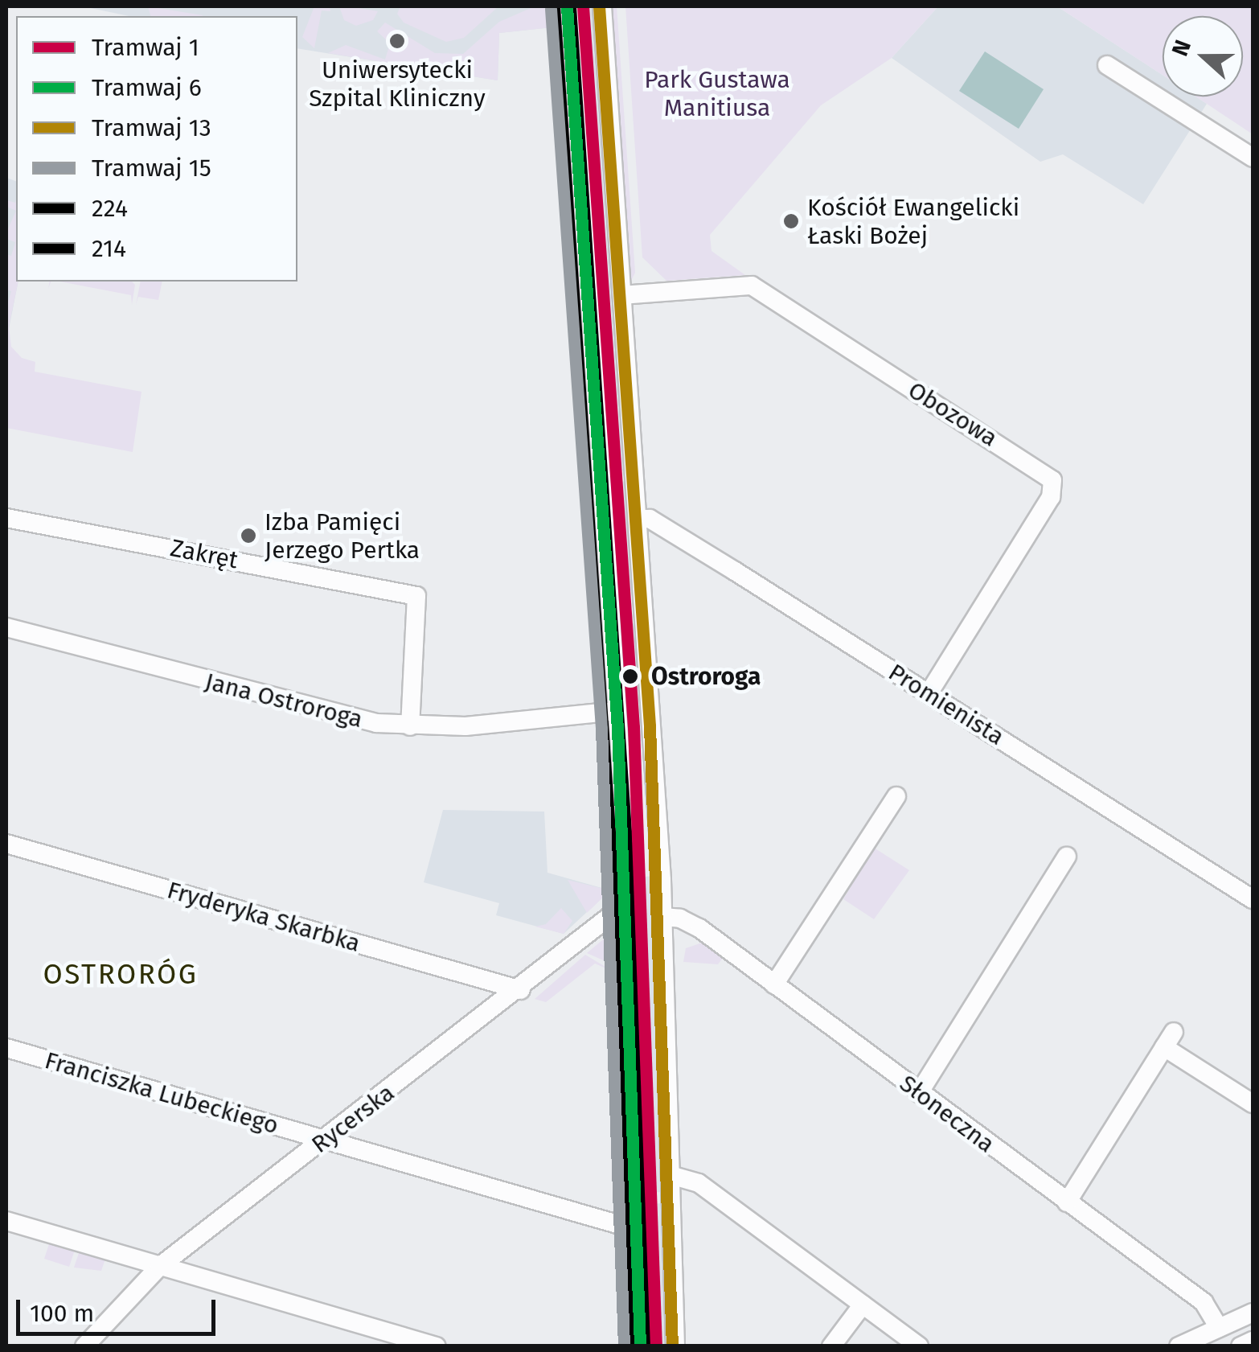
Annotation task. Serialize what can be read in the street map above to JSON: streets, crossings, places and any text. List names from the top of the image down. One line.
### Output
{"streets":{"street":["Obozowa","Zakręt","Jana Ostroroga","Promienista","Fryderyka Skarbka","Franciszka Lubeckiego","Słoneczna","Rycerska"]},"crossings":[["Obozowa","Promienista"],["Zakręt","Jana Ostroroga"],["Fryderyka Skarbka","Rycerska"],["Franciszka Lubeckiego","Rycerska"]],"districts":["OSTRORÓG"],"parks":["Park Gustawa Manitiusa"],"places":["Uniwersytecki Szpital Kliniczny","Kościół Ewangelicki Łaski Bożej","Izba Pamięci Jerzego Pertka","Ostroroga"],"lines":["tram line 1","tram line 13","transit line 224","tram line 6","transit line 214","tram line 15"],"legend":["Tramwaj 1","Tramwaj 6","Tramwaj 13","Tramwaj 15","224","214"],"scale_bar":"100 m","north":"left"}
